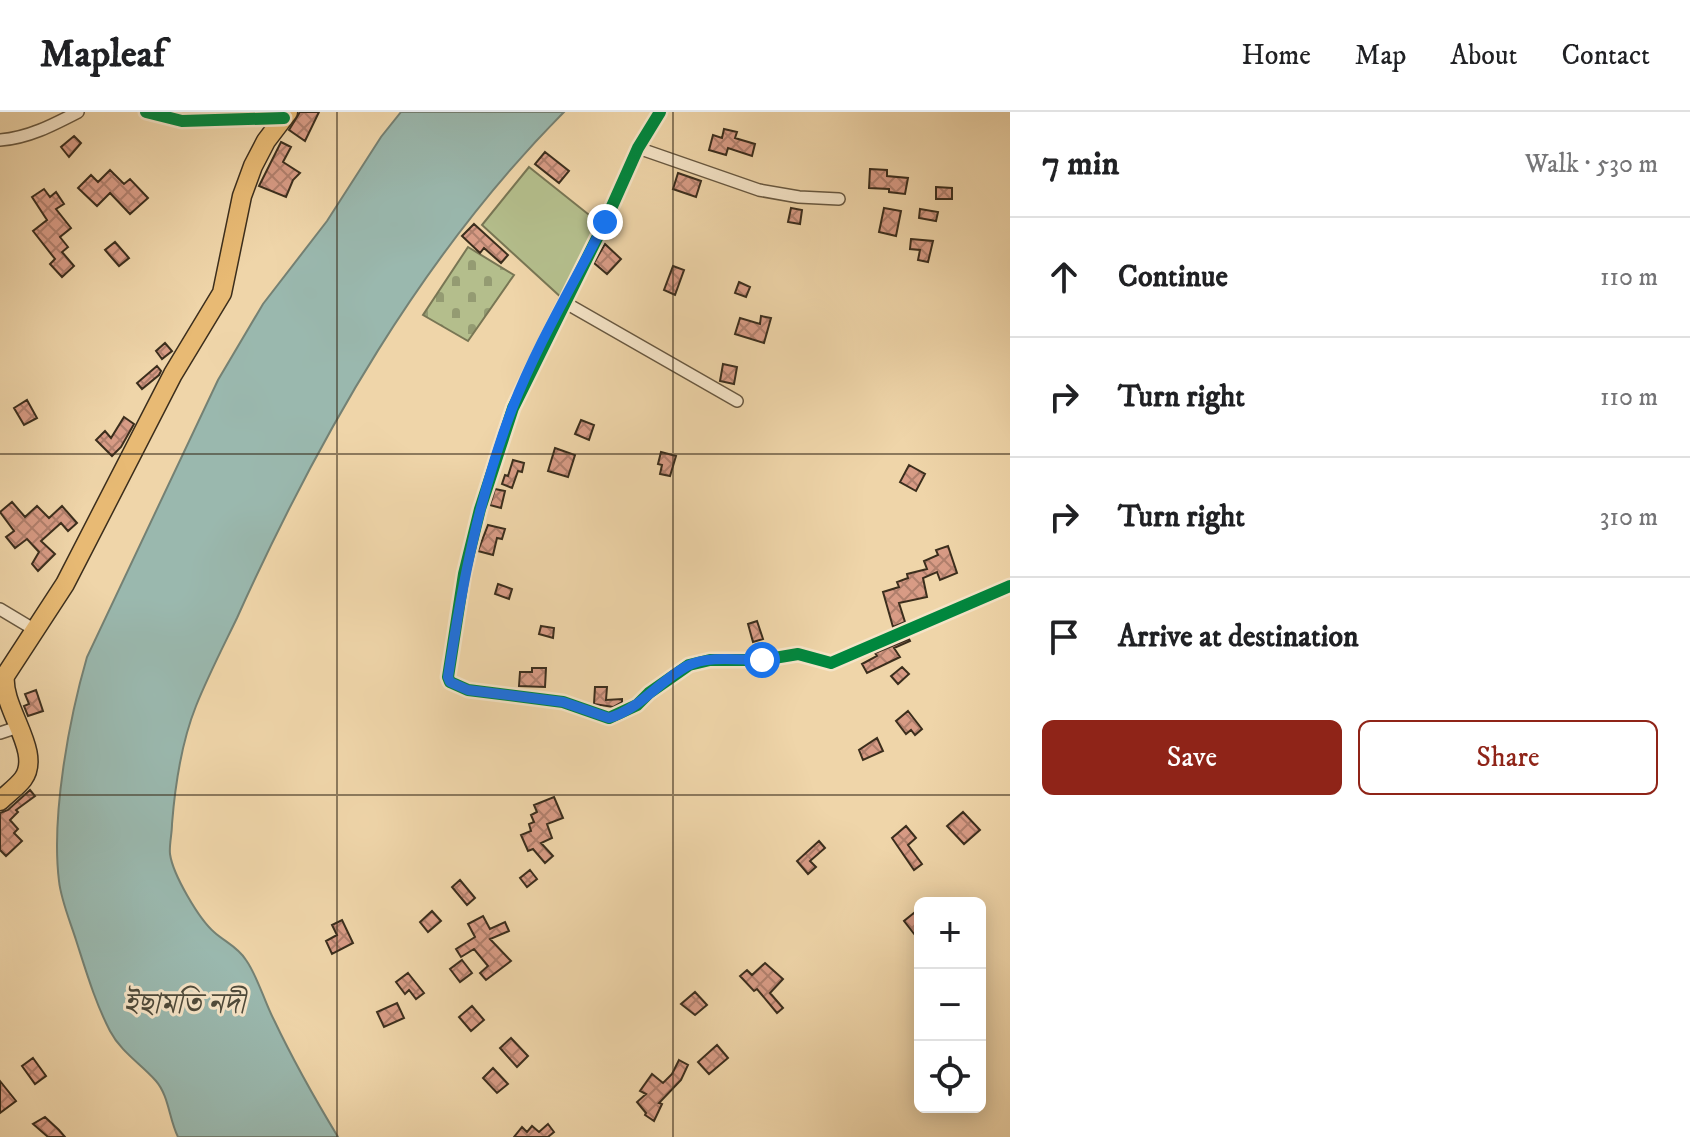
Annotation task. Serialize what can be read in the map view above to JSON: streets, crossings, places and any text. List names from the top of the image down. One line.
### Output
{"water":["ইছামতি নদী"],"page":{"header":"Mapleaf","nav":["Home","Map","About","Contact"],"heading":["7 min","Walk · 530 m"],"list":[["Continue","110 m"],["Turn right","110 m"],["Turn right","310 m"],"Arrive at destination"],"buttons":["Save","Share"],"map_buttons":["+","−"]}}
